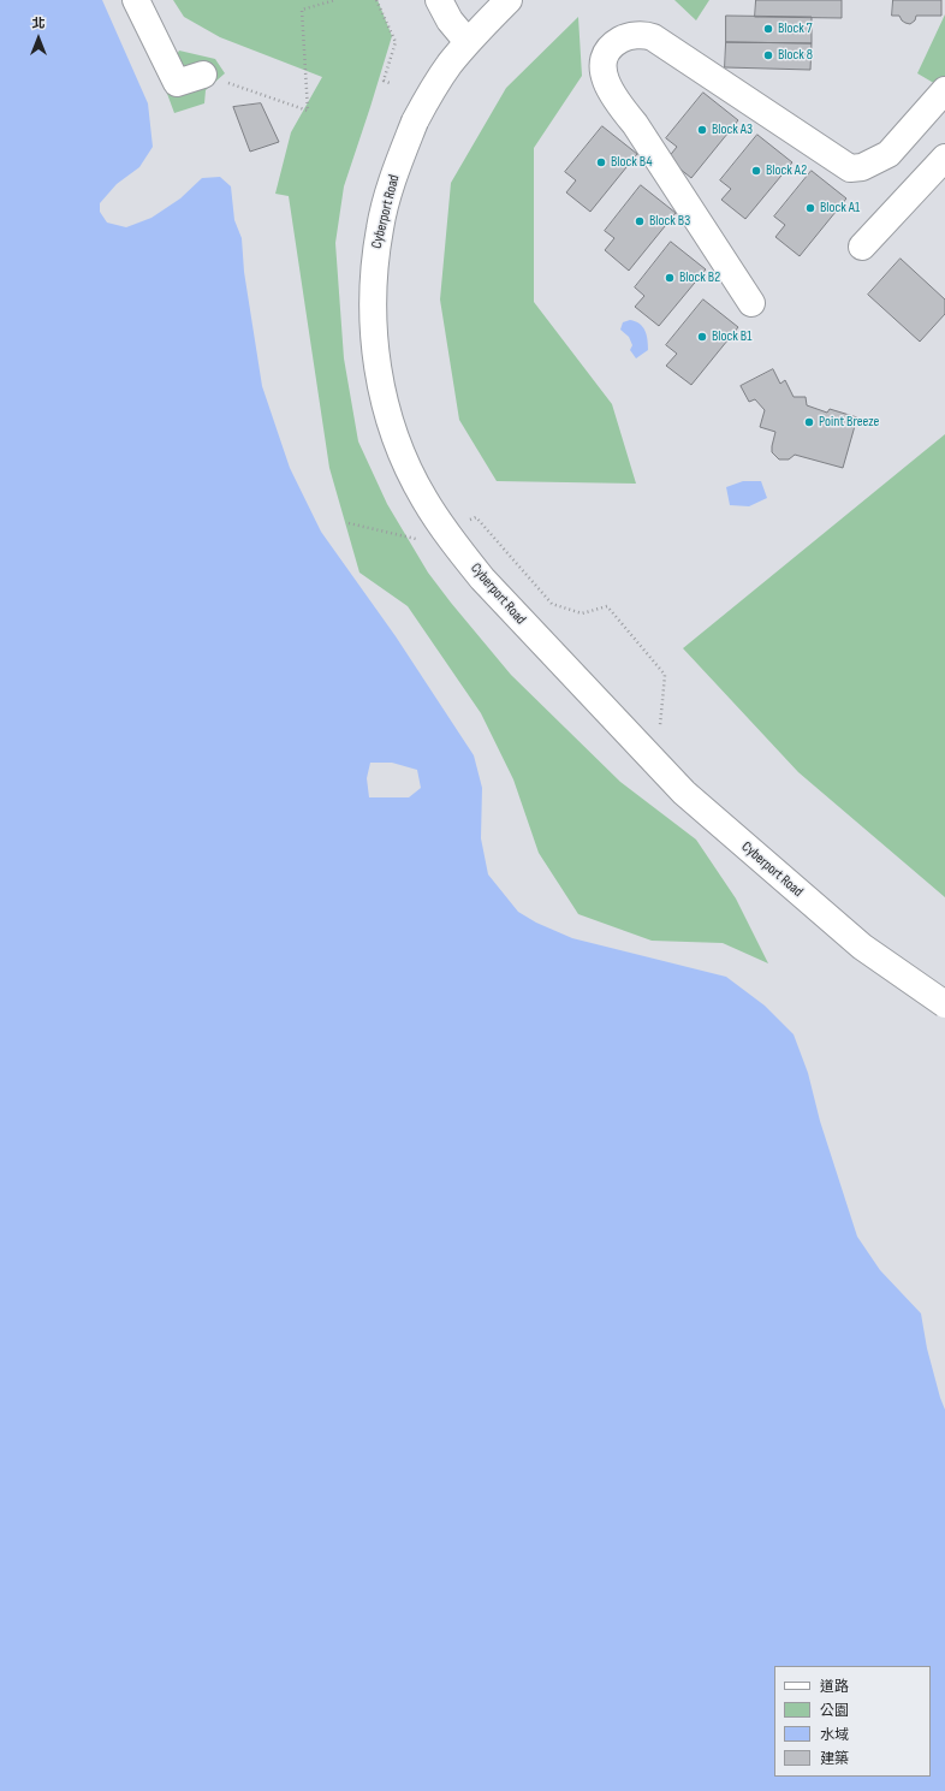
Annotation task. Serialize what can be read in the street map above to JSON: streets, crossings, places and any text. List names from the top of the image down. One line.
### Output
{"streets":{"street":["Cyberport Road"]},"places":["Block 7","Block 8","Block A3","Block B4","Block A2","Block A1","Block B3","Block B2","Block B1","Point Breeze"],"legend":["道路","公園","水域","建築"],"north":"top"}
